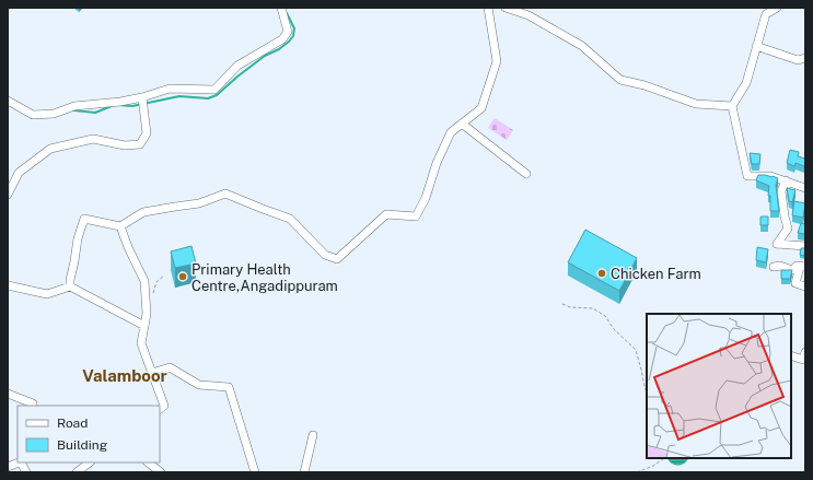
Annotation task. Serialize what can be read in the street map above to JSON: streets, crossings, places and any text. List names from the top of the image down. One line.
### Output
{"districts":["Valamboor"],"places":["Chicken Farm","Primary Health Centre,Angadippuram"],"legend":["Road","Building"]}
